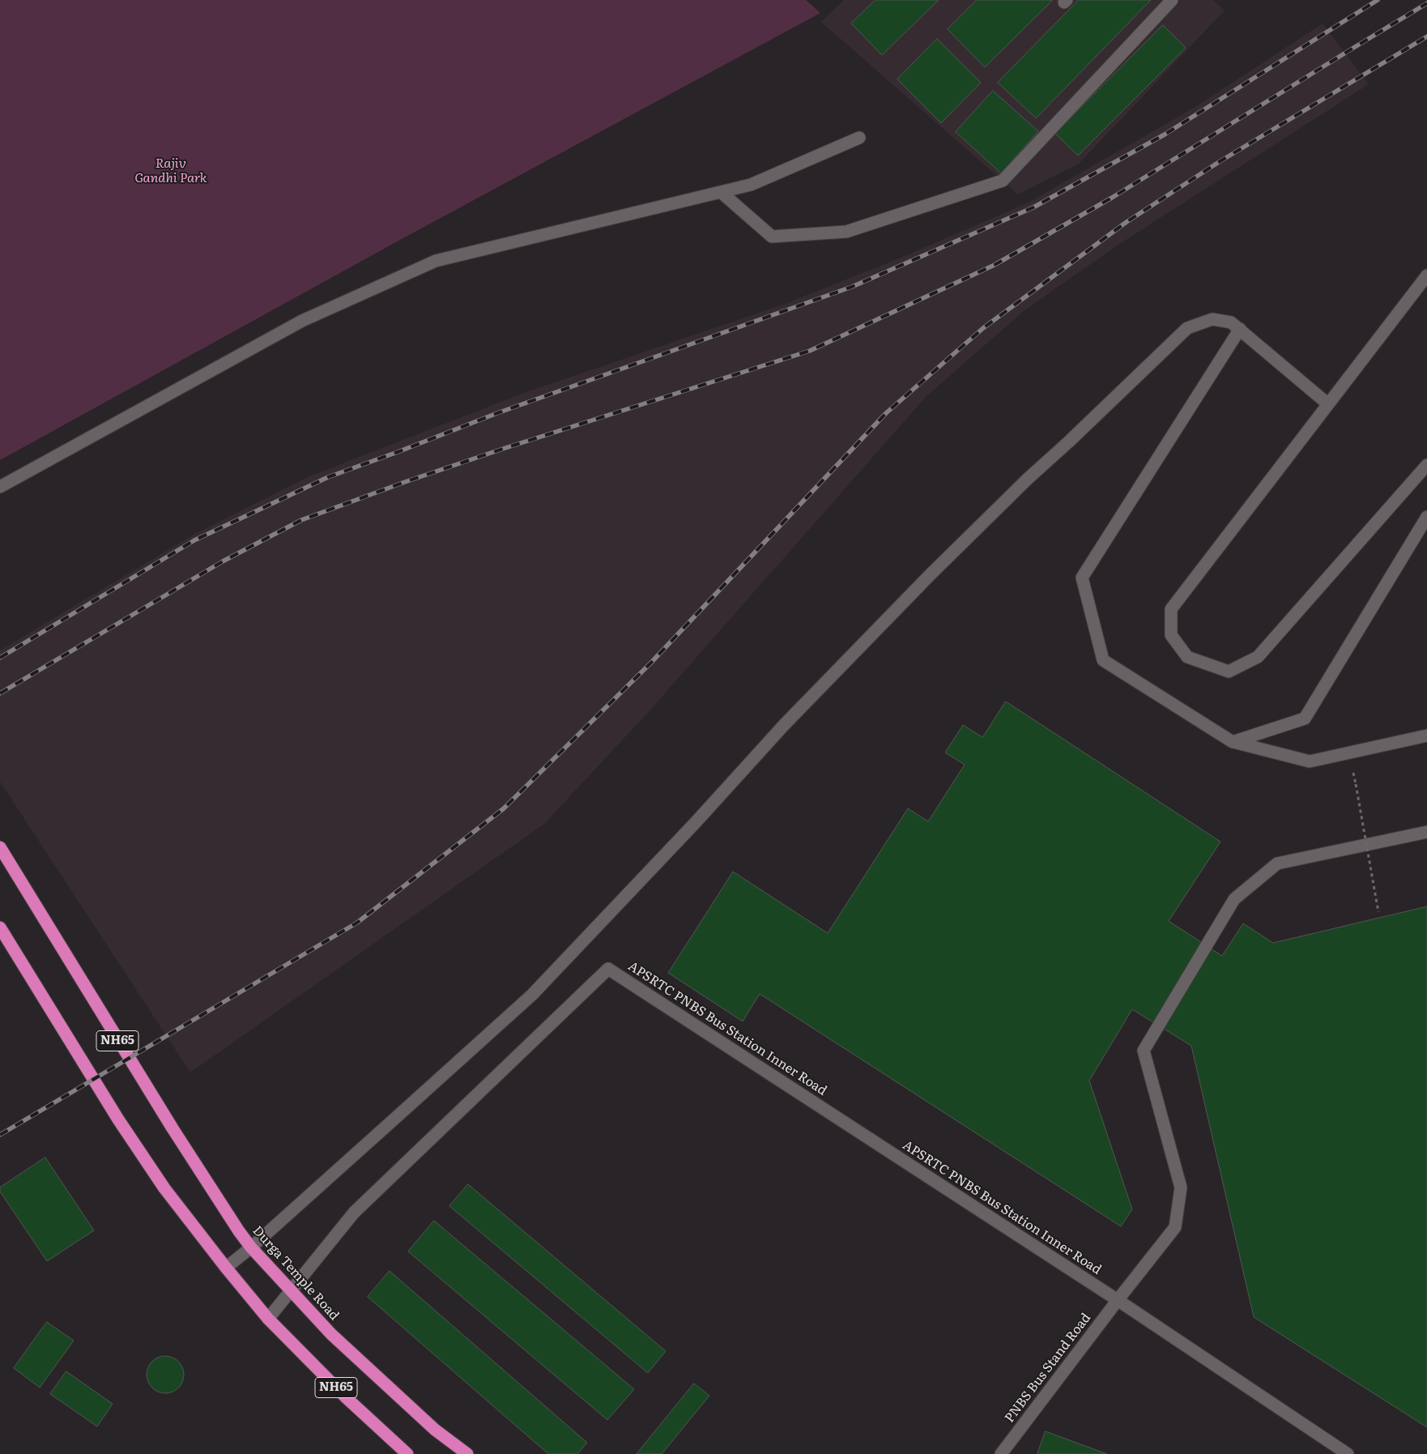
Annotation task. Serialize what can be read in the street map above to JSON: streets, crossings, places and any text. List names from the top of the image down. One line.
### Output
{"streets":{"highway":["NH65","Durga Temple Road"],"street":["APSRTC PNBS Bus Station Inner Road","PNBS Bus Stand Road"]},"crossings":[["APSRTC PNBS Bus Station Inner Road","NH65"],["APSRTC PNBS Bus Station Inner Road","Durga Temple Road"],["APSRTC PNBS Bus Station Inner Road","PNBS Bus Stand Road"]],"parks":["Rajiv Gandhi Park"]}
